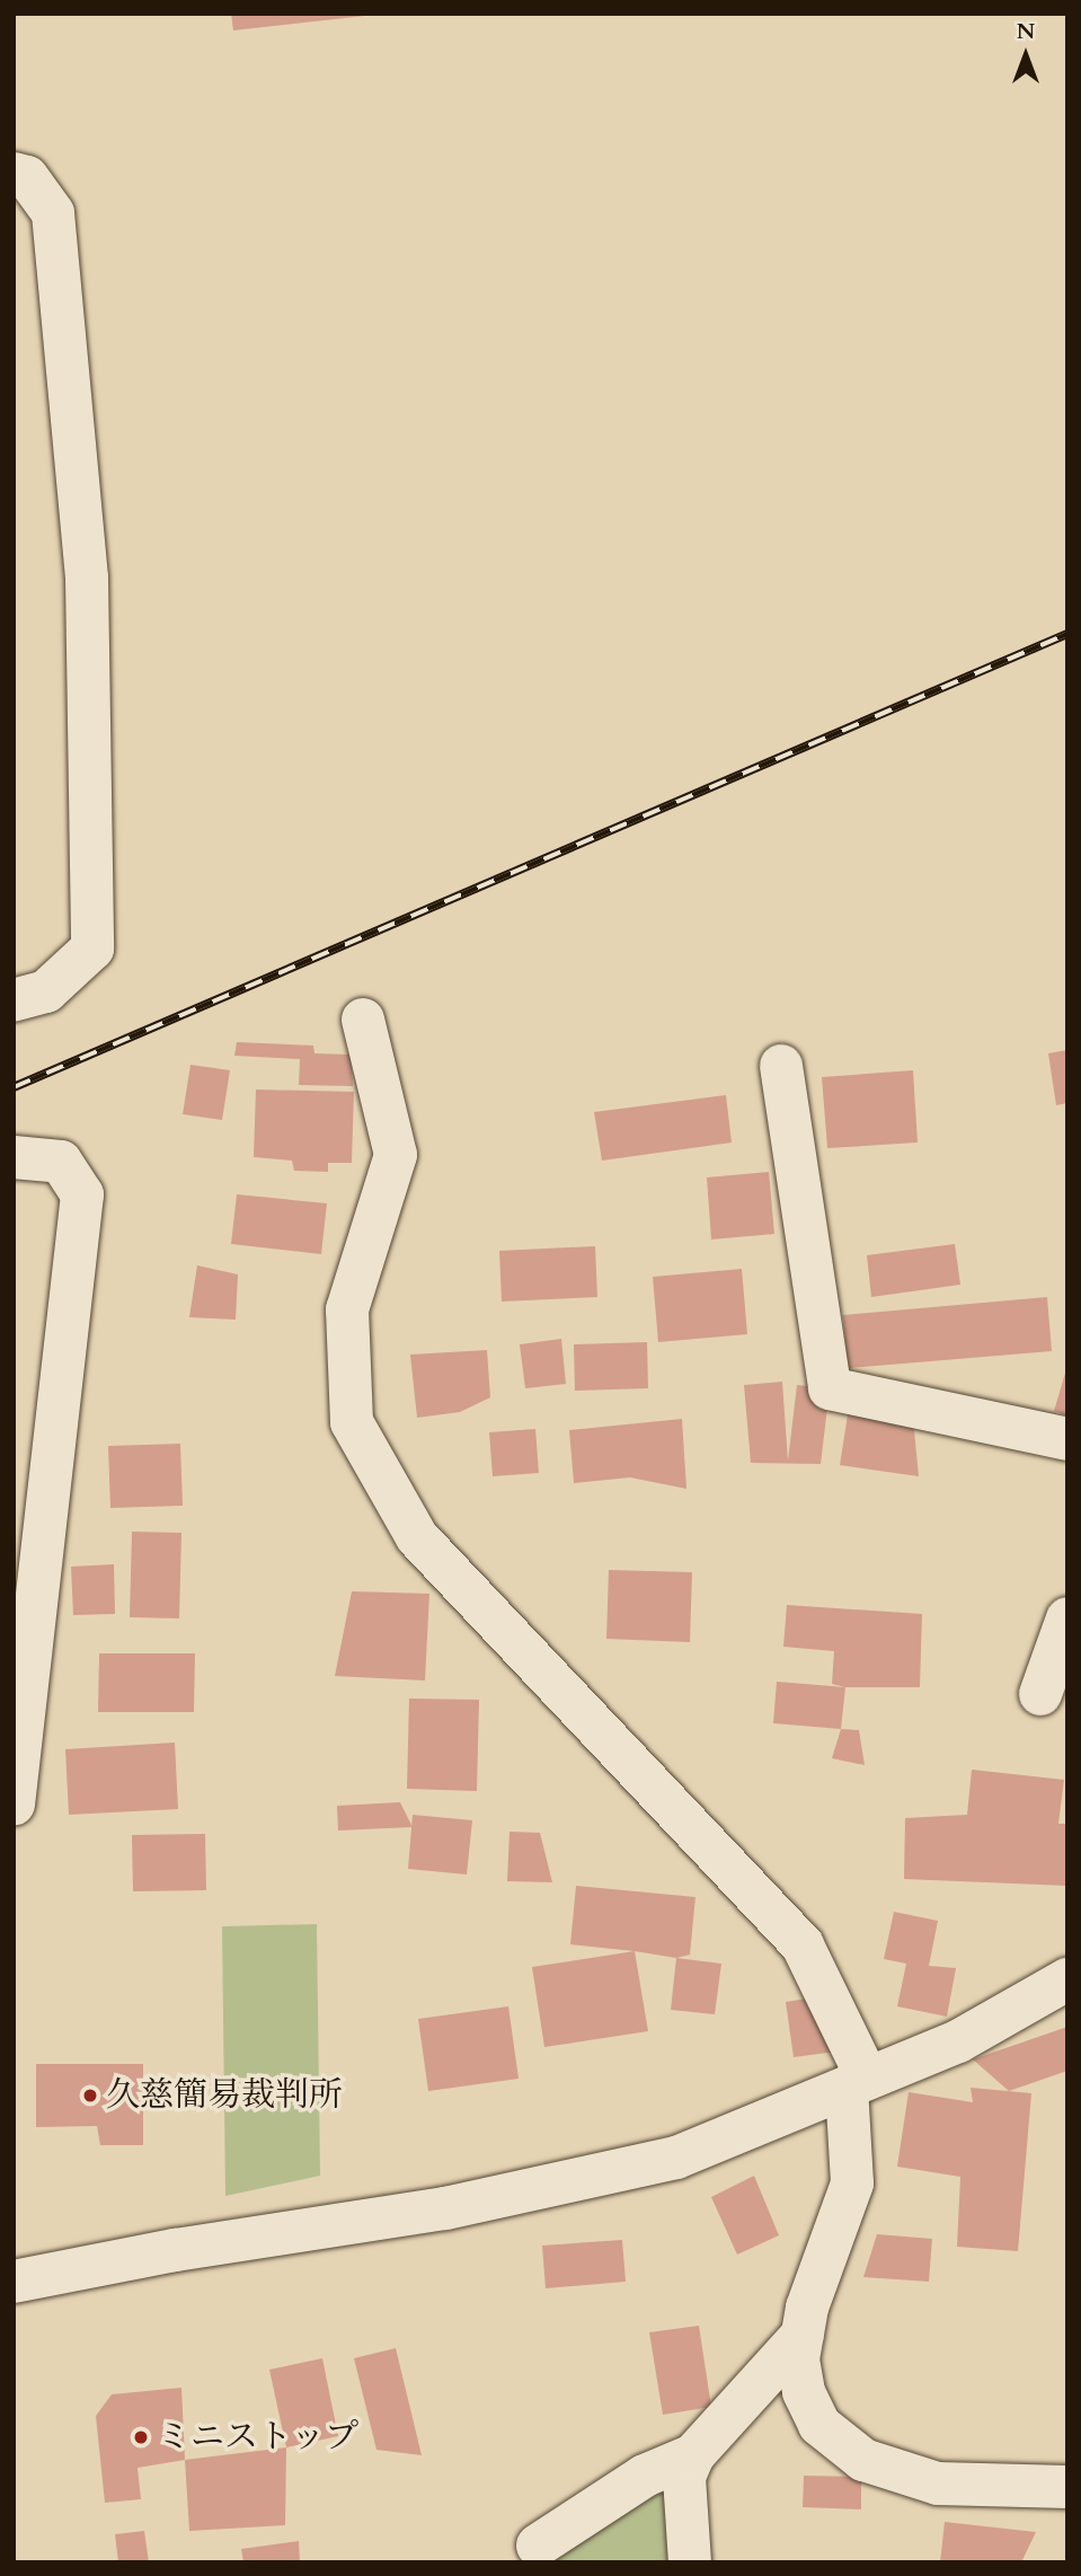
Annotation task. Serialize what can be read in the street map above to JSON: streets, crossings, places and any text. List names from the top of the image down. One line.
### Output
{"places":["久慈簡易裁判所","ミニストップ"],"north":"top"}
